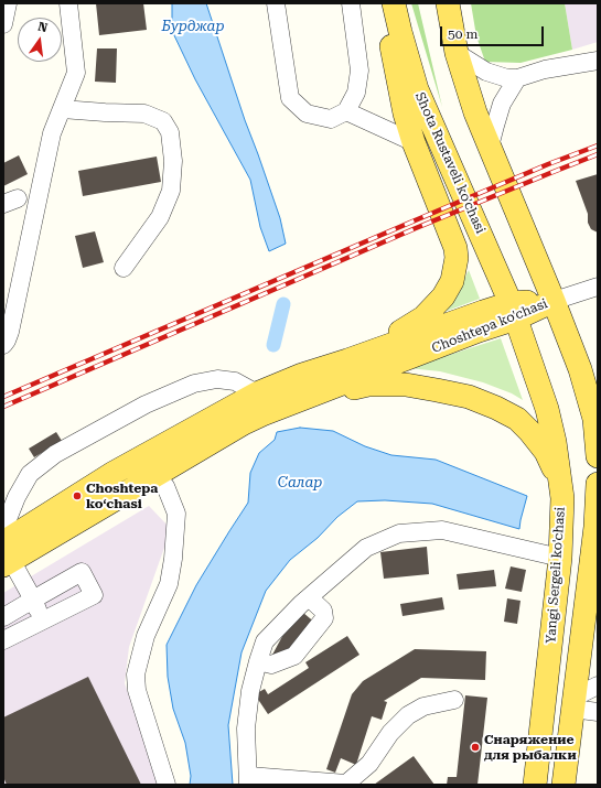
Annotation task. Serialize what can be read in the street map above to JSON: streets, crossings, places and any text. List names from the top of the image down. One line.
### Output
{"streets":{"main road":["Shota Rustaveli ko'chasi","Choshtepa ko'chasi","Yangi Sergeli ko'chasi"]},"crossings":[["Shota Rustaveli ko'chasi","Choshtepa ko'chasi"],["Shota Rustaveli ko'chasi","Yangi Sergeli ko'chasi"],["Choshtepa ko'chasi","Yangi Sergeli ko'chasi"]],"water":["Бурджар","Салар"],"places":["Choshtepa koʻchasi","Снаряжение для рыбалки"],"scale_bar":"50 m","north":"top"}
